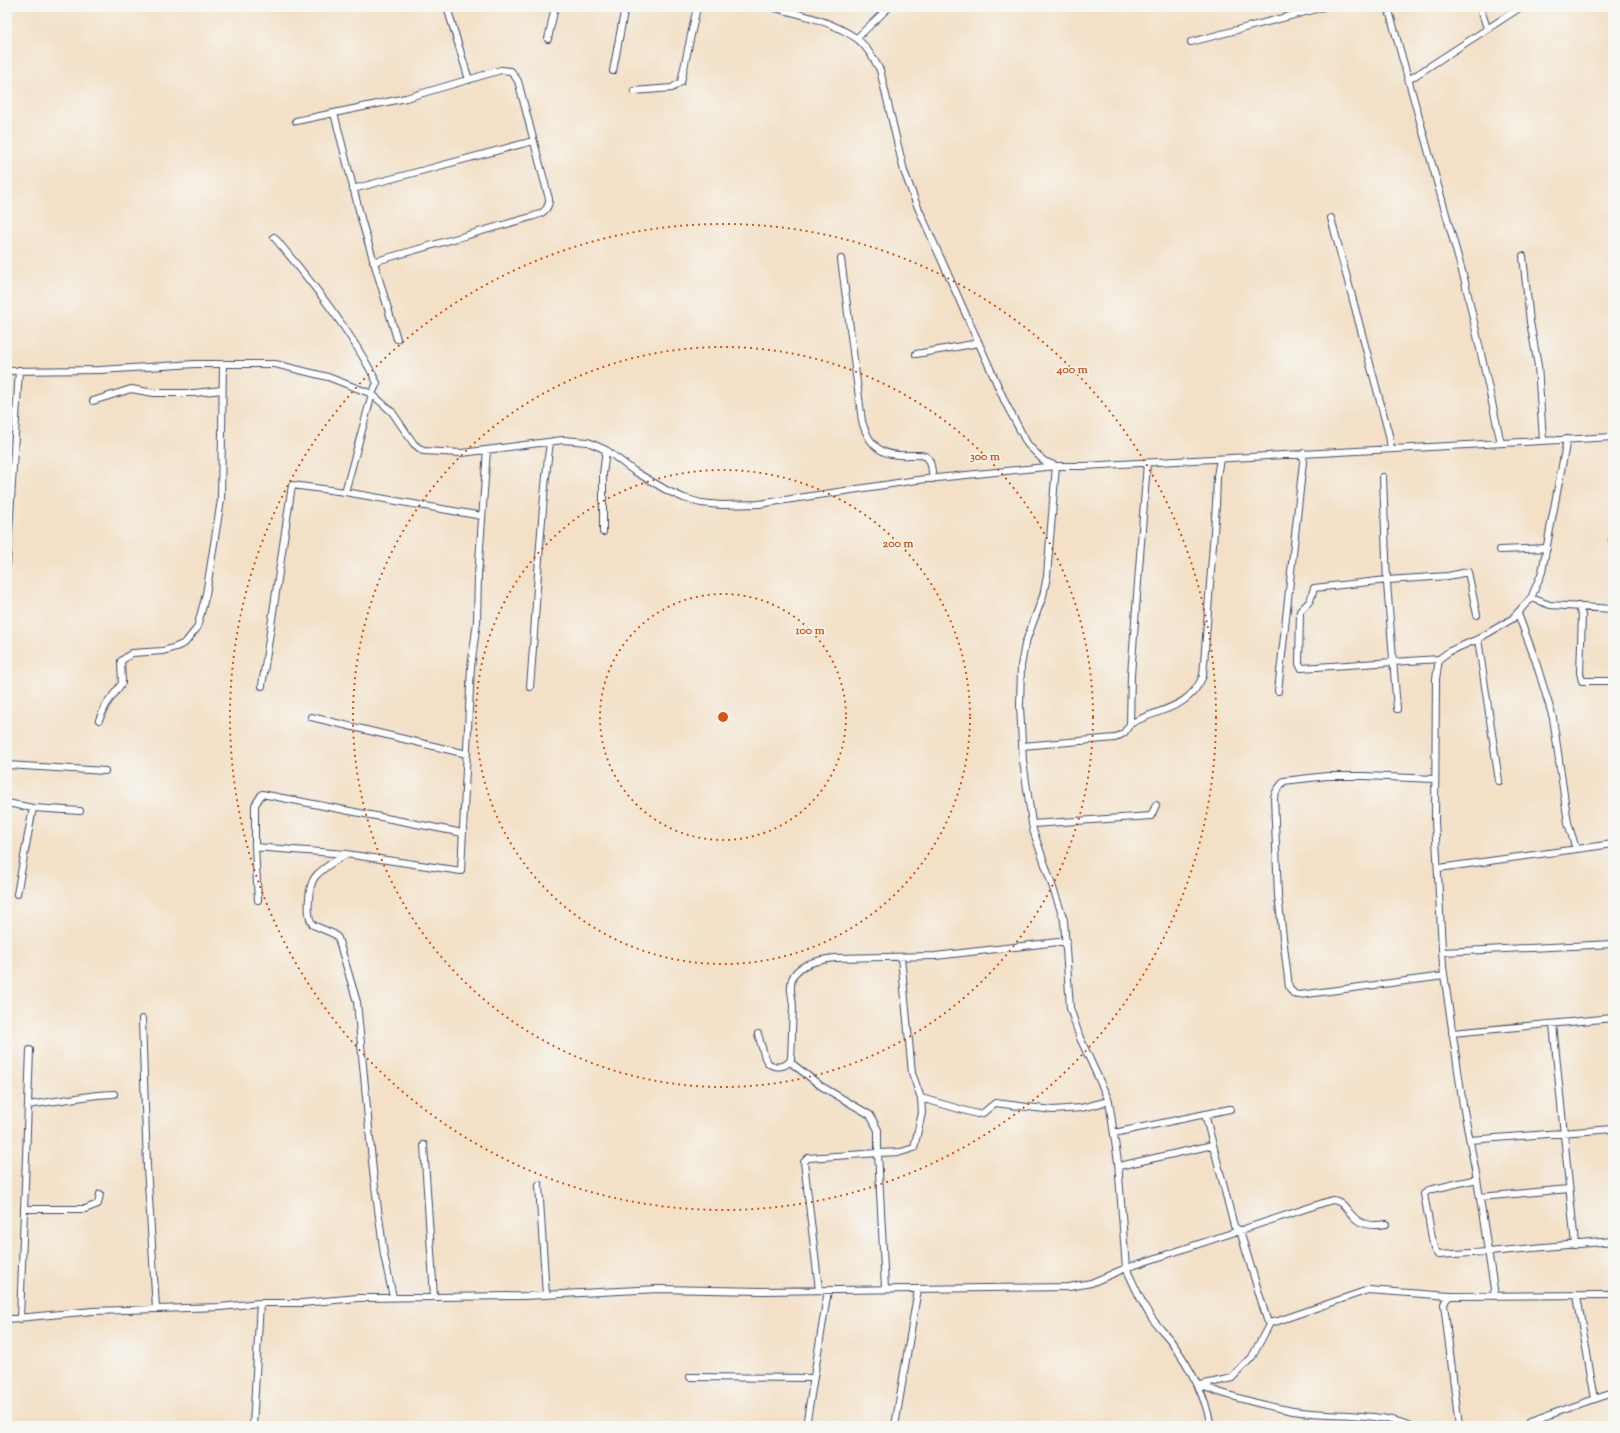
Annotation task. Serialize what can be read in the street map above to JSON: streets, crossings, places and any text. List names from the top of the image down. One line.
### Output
{"rings":["400 m","300 m","200 m","100 m"]}
